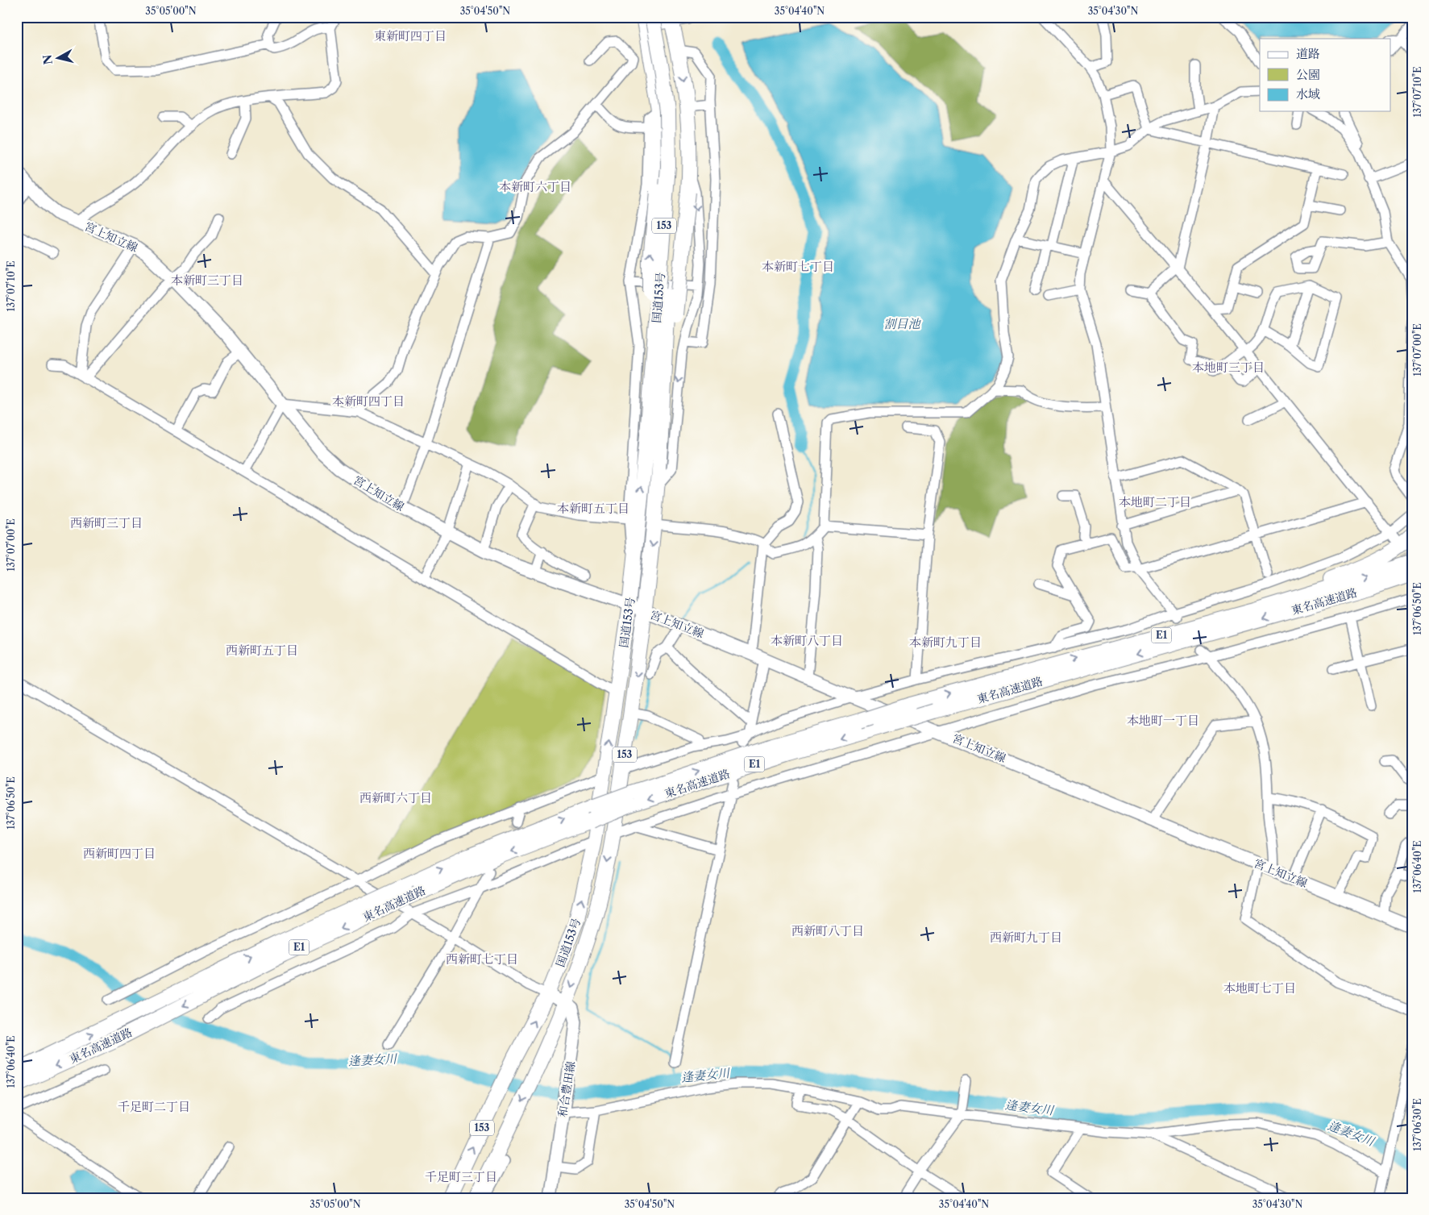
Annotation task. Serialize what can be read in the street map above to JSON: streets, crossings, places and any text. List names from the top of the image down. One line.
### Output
{"streets":{"highway":["153","国道153号","東名高速道路","E1"],"main road":["宮上知立線","和合豊田線"]},"crossings":[["153","国道153号"],["宮上知立線","国道153号"],["国道153号","和合豊田線"]],"districts":["東新町四丁目","本新町六丁目","本新町七丁目","本新町三丁目","本地町三丁目","本新町四丁目","本地町二丁目","本新町五丁目","西新町三丁目","本新町八丁目","本新町九丁目","西新町五丁目","本地町一丁目","西新町六丁目","西新町四丁目","西新町八丁目","西新町九丁目","西新町七丁目","本地町七丁目","千足町二丁目","千足町三丁目"],"water":["割目池","逢妻女川"],"legend":["道路","公園","水域"],"north":"left","coordinates":["35°05'00\"N","35°04'50\"N","35°04'40\"N","35°04'30\"N","137°07'10\"E","137°07'00\"E","137°06'50\"E","137°06'40\"E","137°06'30\"E"]}
